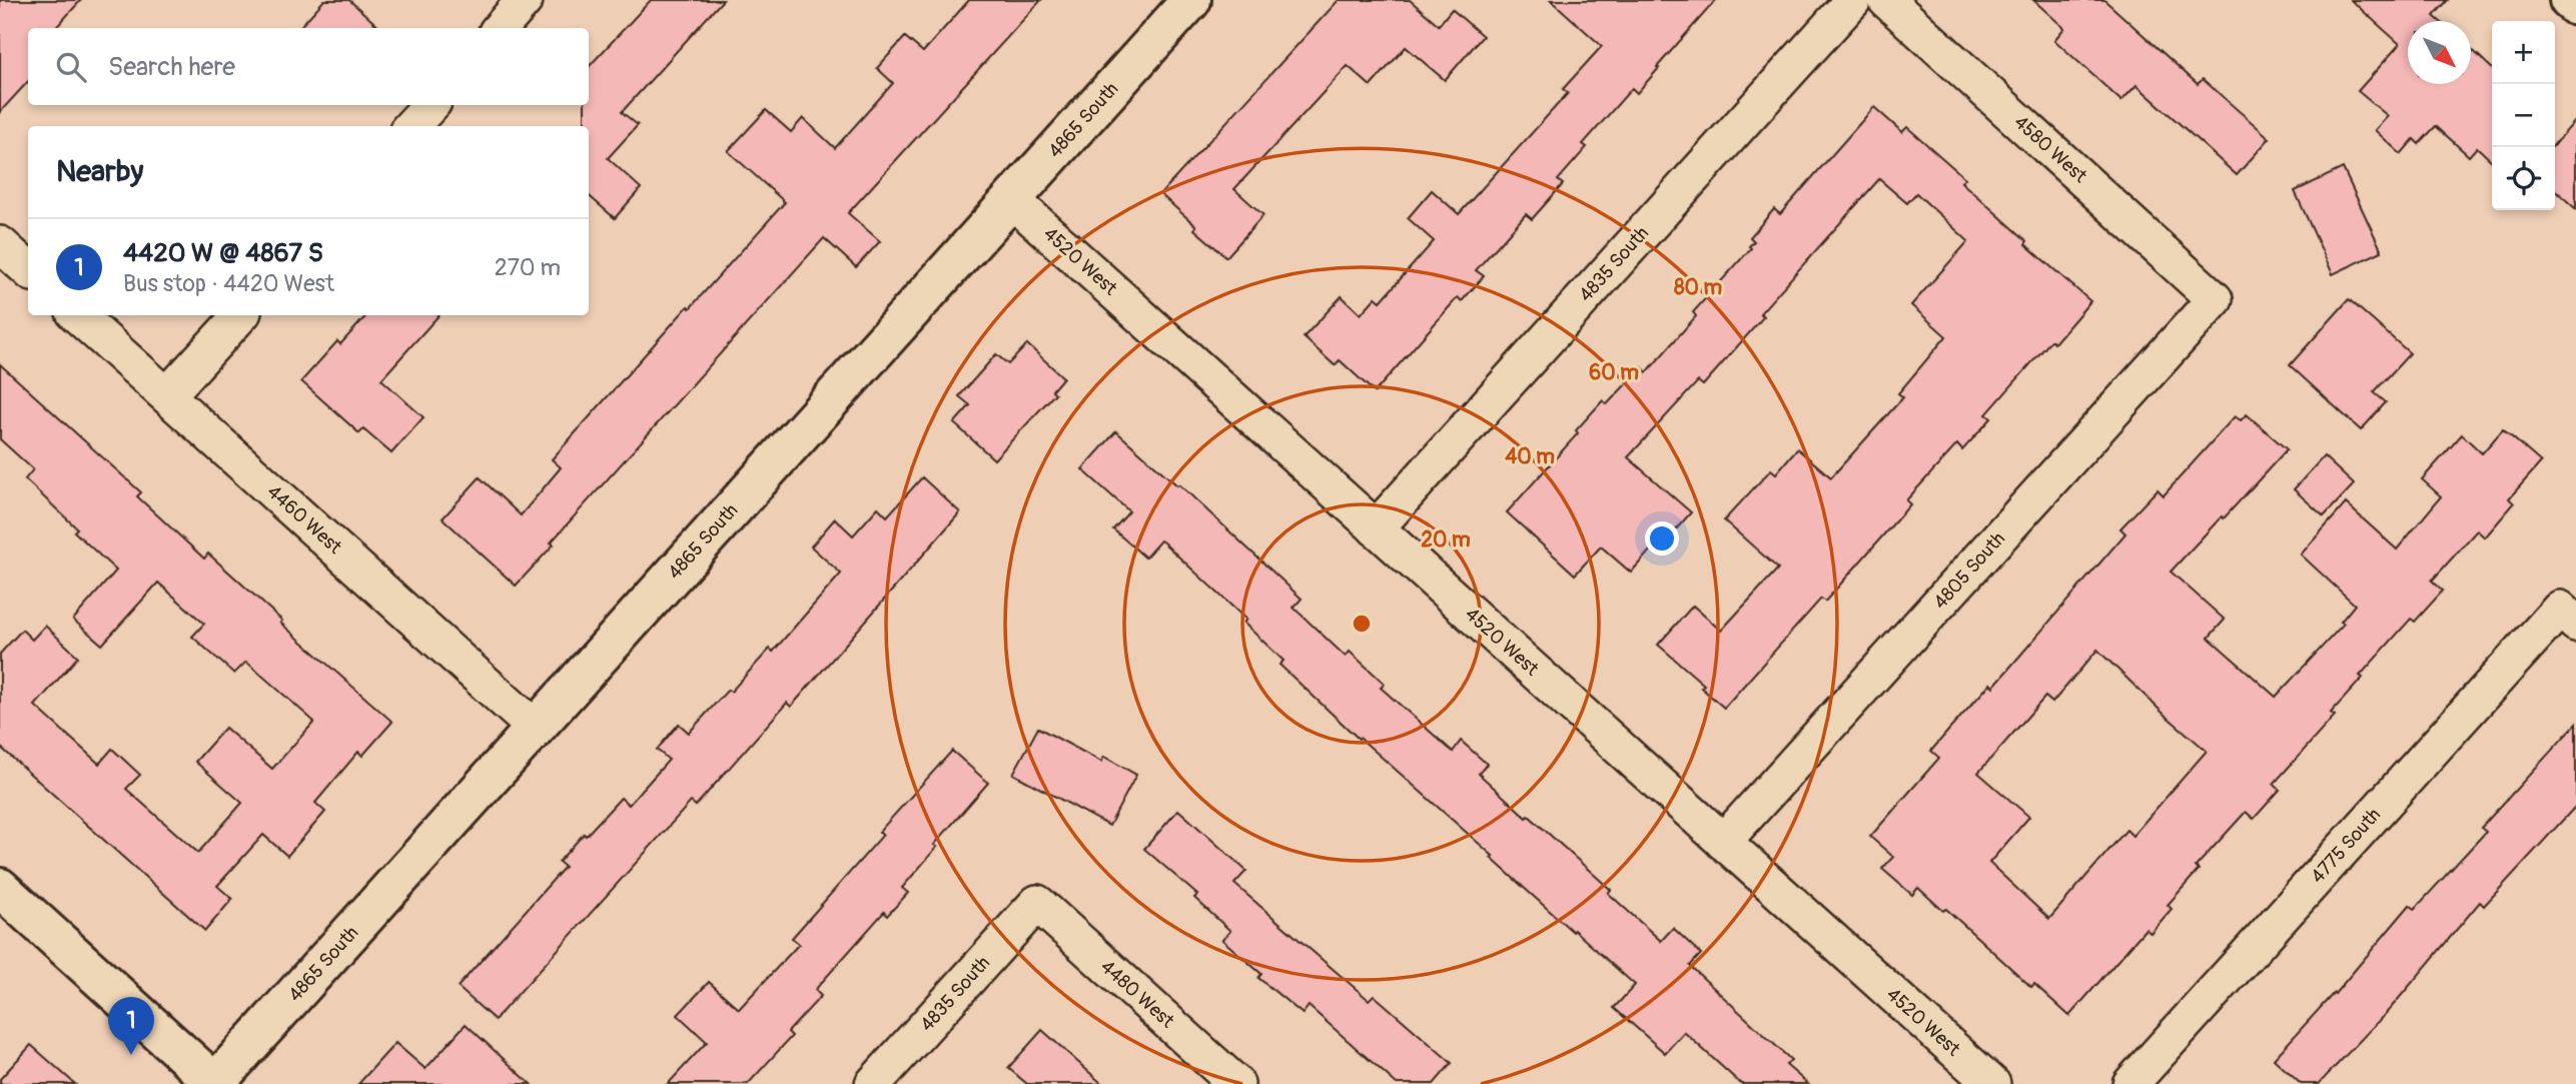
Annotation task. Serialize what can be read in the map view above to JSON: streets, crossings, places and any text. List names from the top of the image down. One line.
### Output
{"streets":{"street":["4865 South","4580 West","4520 West","4835 South","4460 West","4805 South","4775 South","4480 West"]},"crossings":[["4865 South","4520 West"],["4865 South","4460 West"],["4580 West","4805 South"],["4520 West","4835 South"],["4520 West","4805 South"],["4835 South","4480 West"]],"north":"bottom right","page":{"map_buttons":["+","−"],"search":"Search here","heading":"Nearby","list":[{"mark":"1","name":"4420 W @ 4867 S","note":"Bus stop · 4420 West","value":"270 m"}],"pins":"1"},"rings":["80 m","60 m","40 m","20 m"]}
